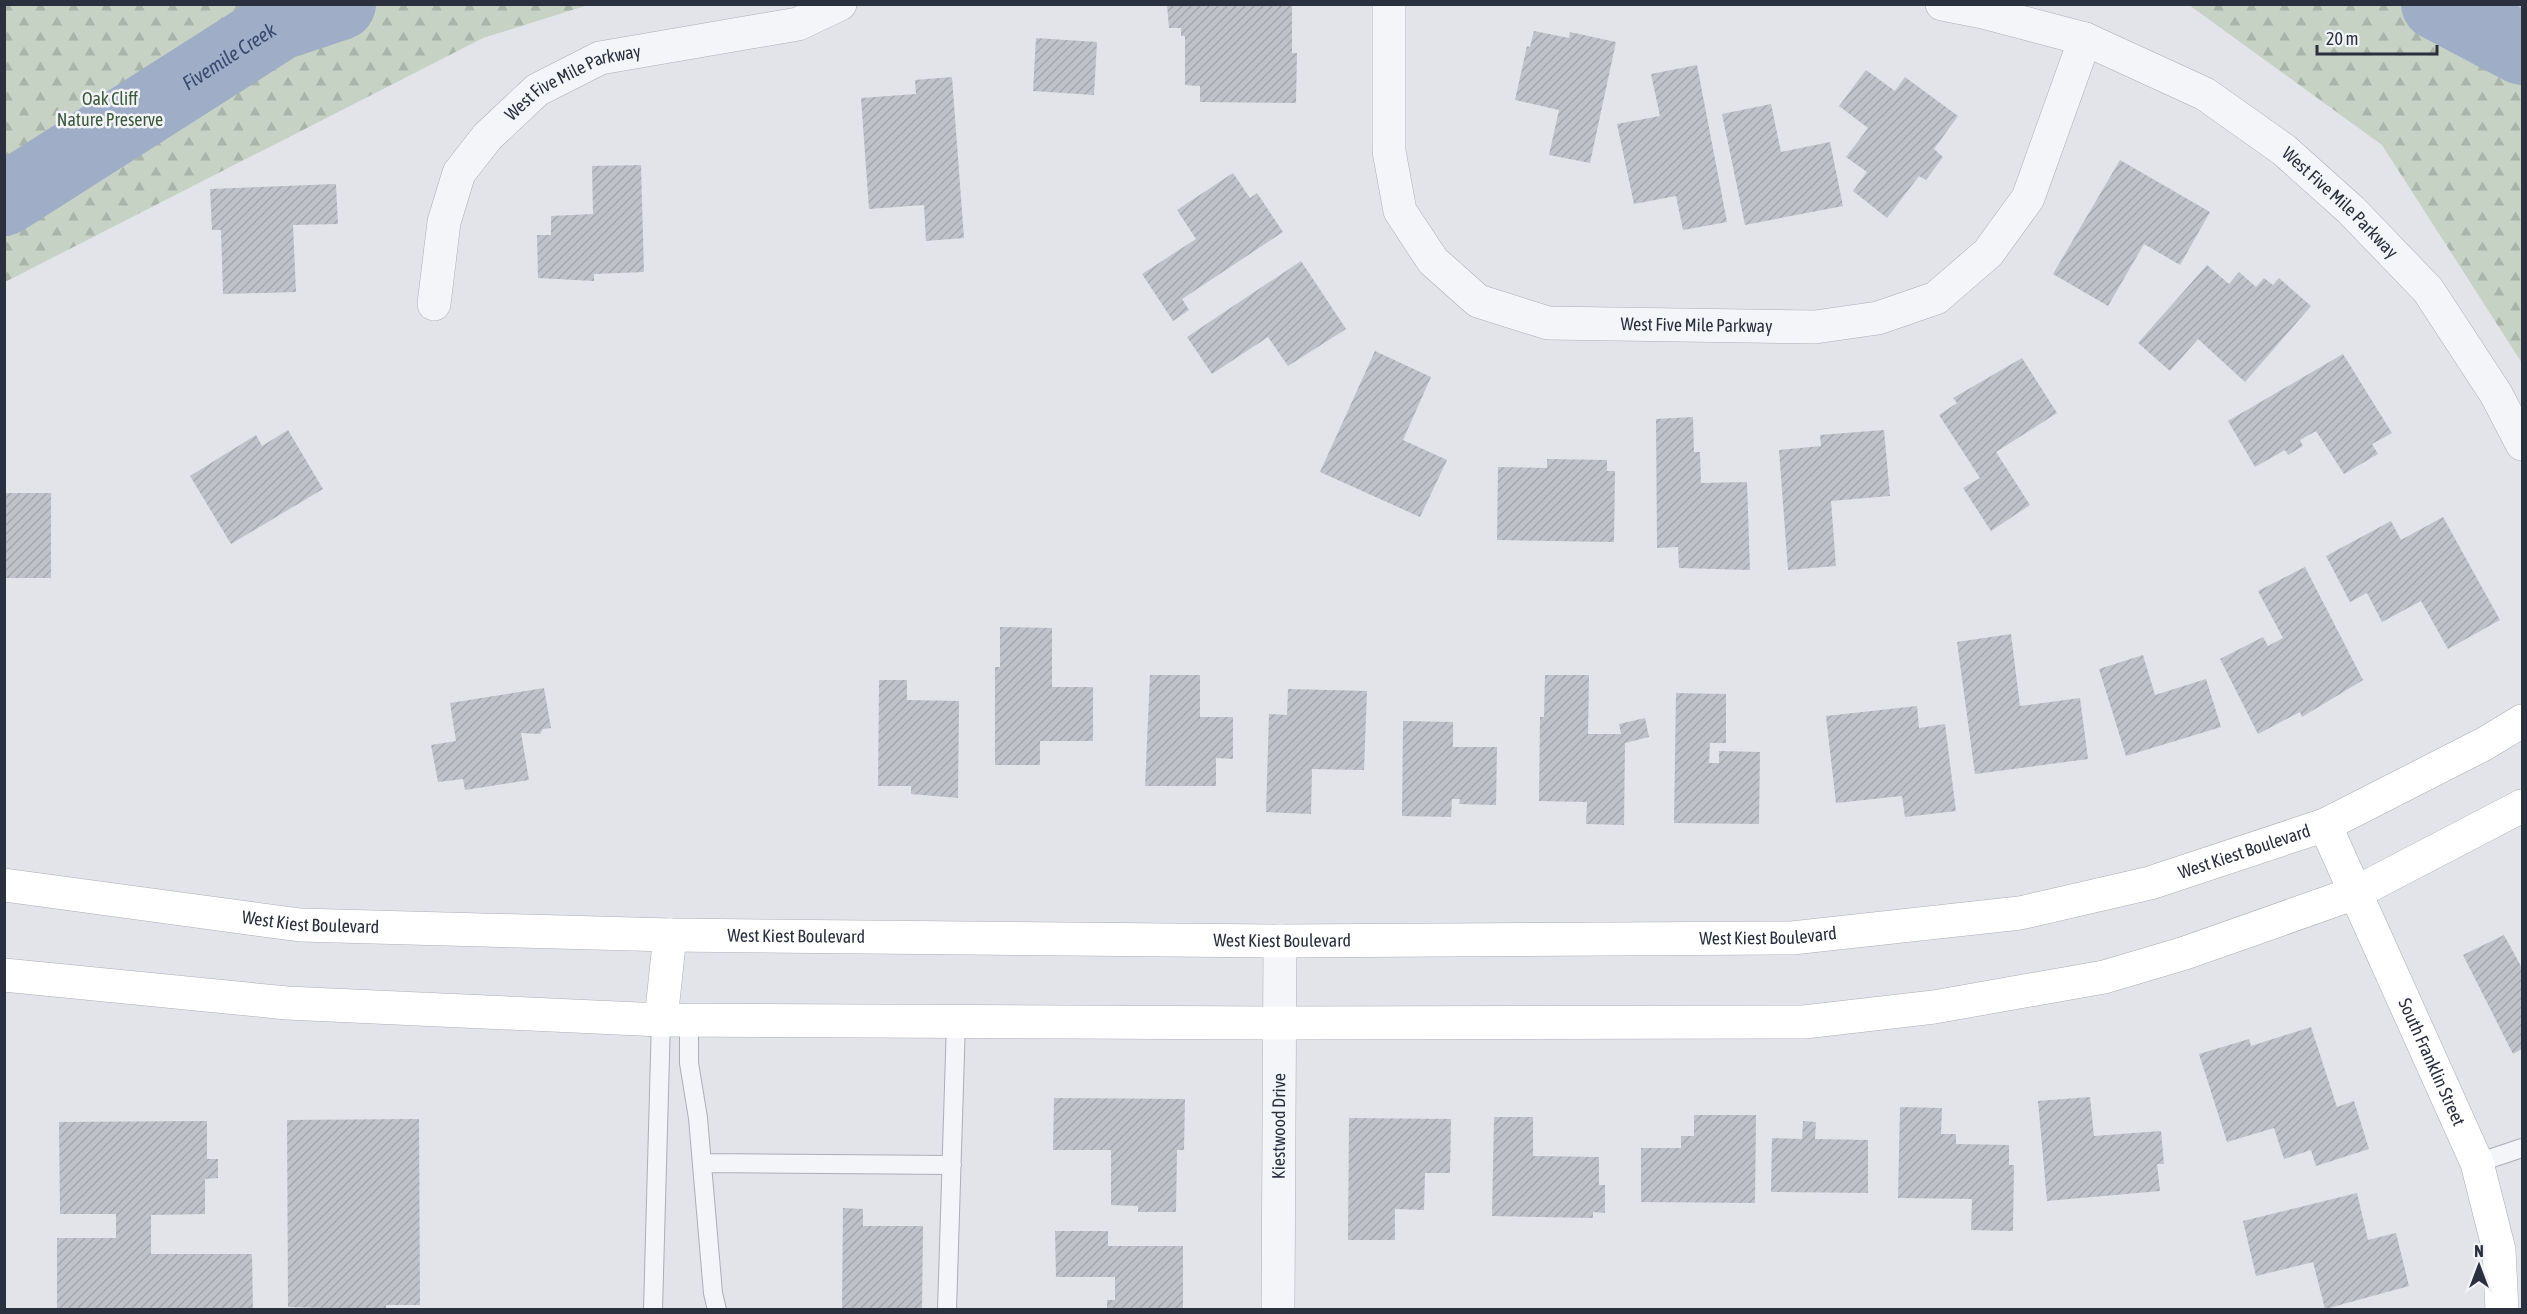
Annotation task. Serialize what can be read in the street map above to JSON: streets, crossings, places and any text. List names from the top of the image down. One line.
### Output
{"streets":{"main road":["West Kiest Boulevard","South Franklin Street"],"street":["West Five Mile Parkway","Kiestwood Drive"]},"crossings":[["West Kiest Boulevard","South Franklin Street"],["West Kiest Boulevard","Kiestwood Drive"]],"water":["Fivemile Creek"],"parks":["Oak Cliff Nature Preserve"],"scale_bar":"20 m","north":"top"}
